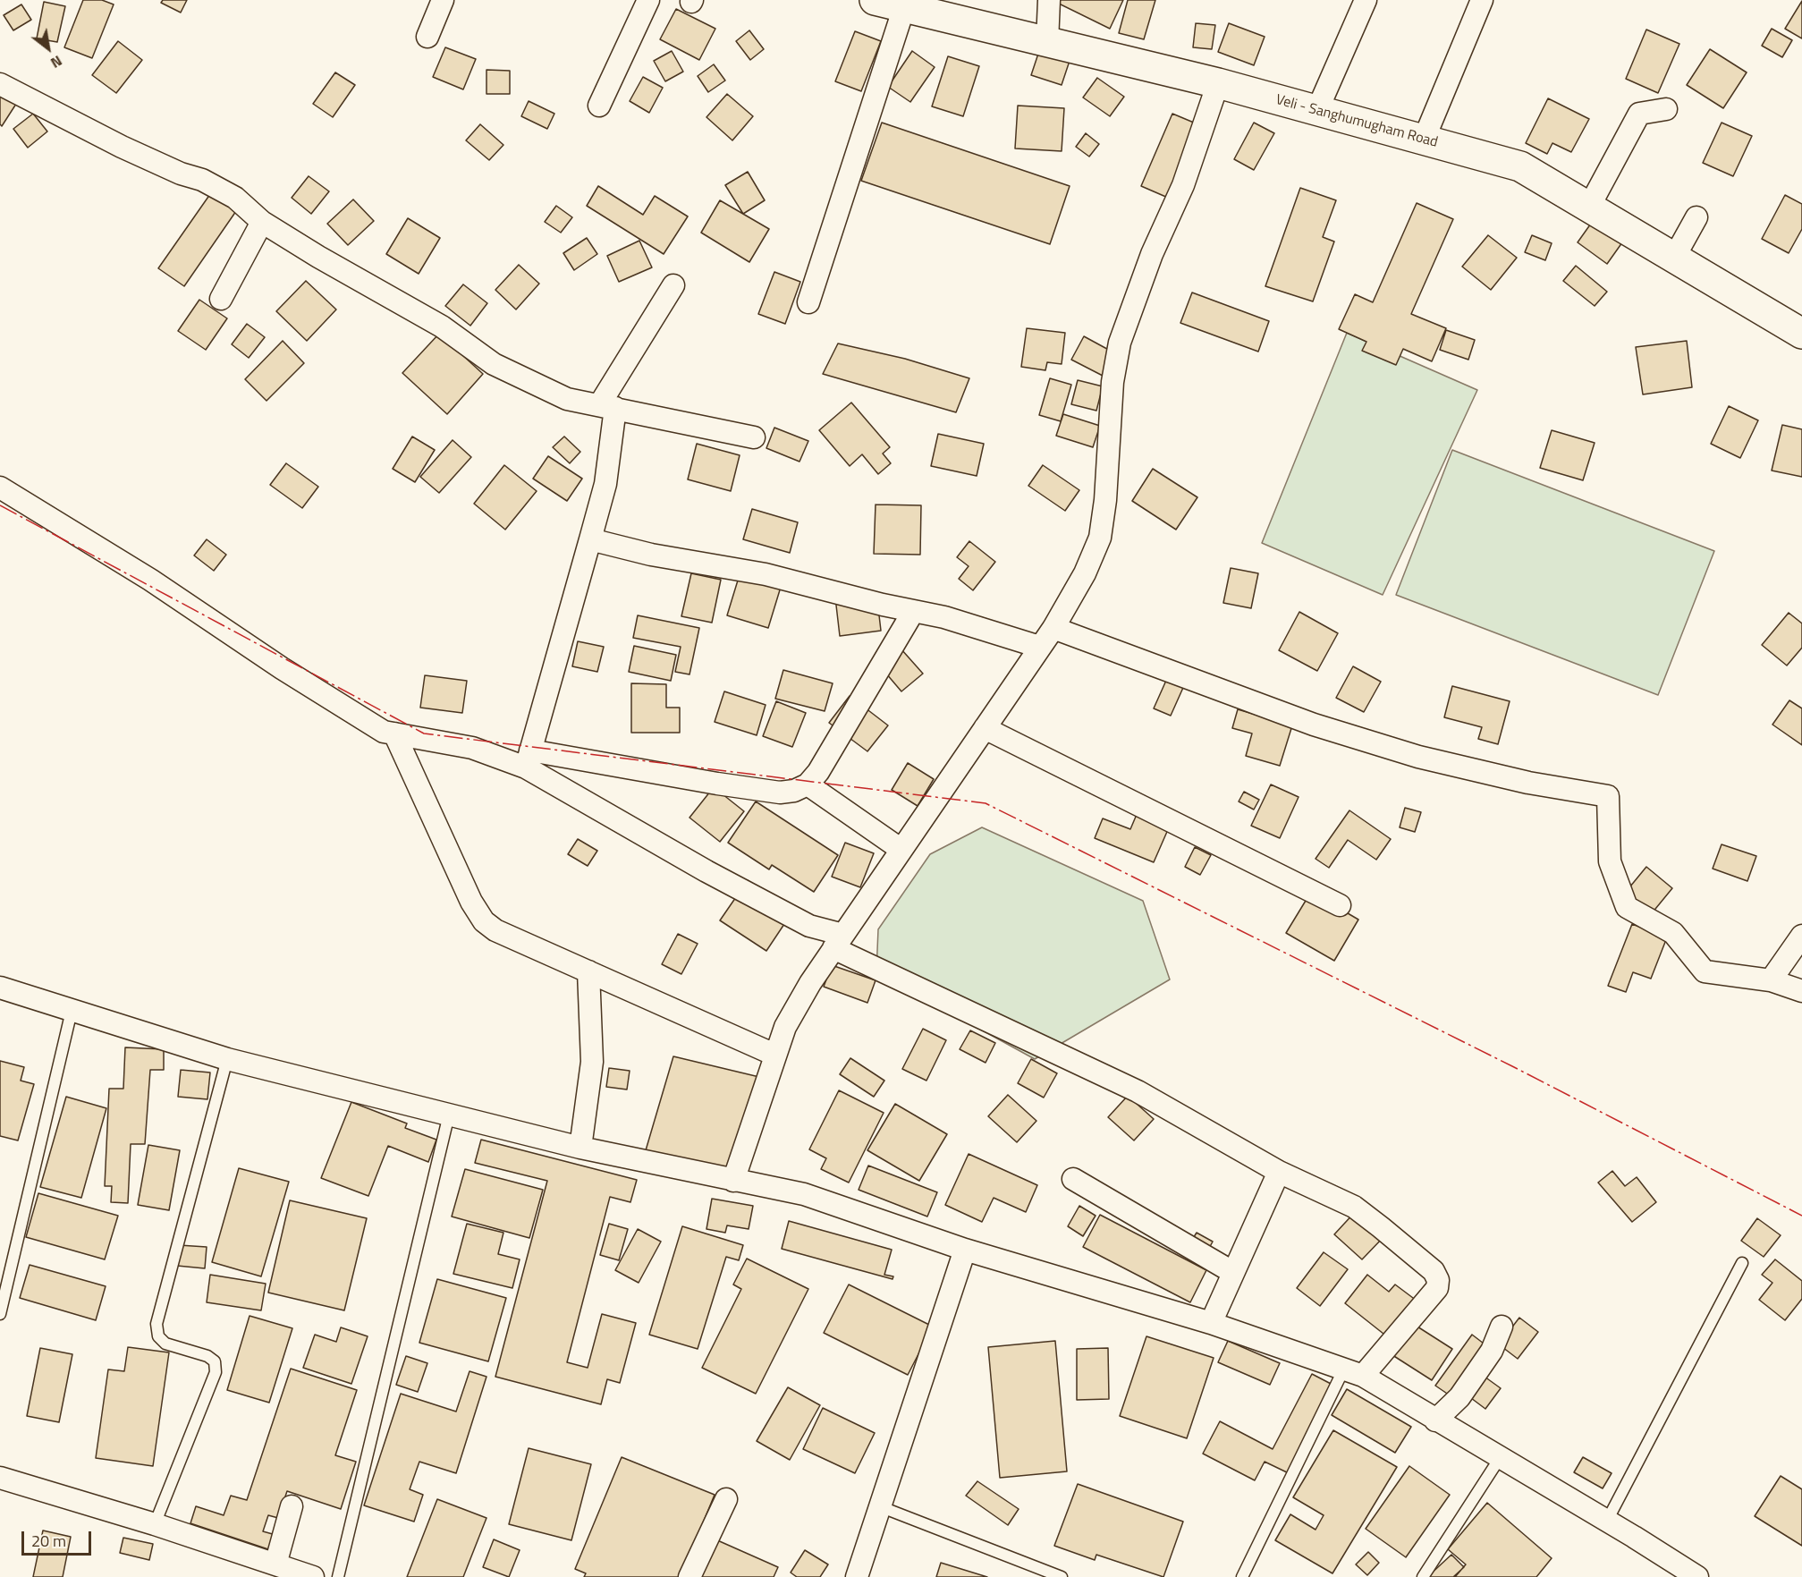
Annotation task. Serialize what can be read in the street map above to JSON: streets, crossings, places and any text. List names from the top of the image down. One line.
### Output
{"streets":{"main road":["Veli - Sanghumugham Road"]},"scale_bar":"20 m","north":"bottom right"}
